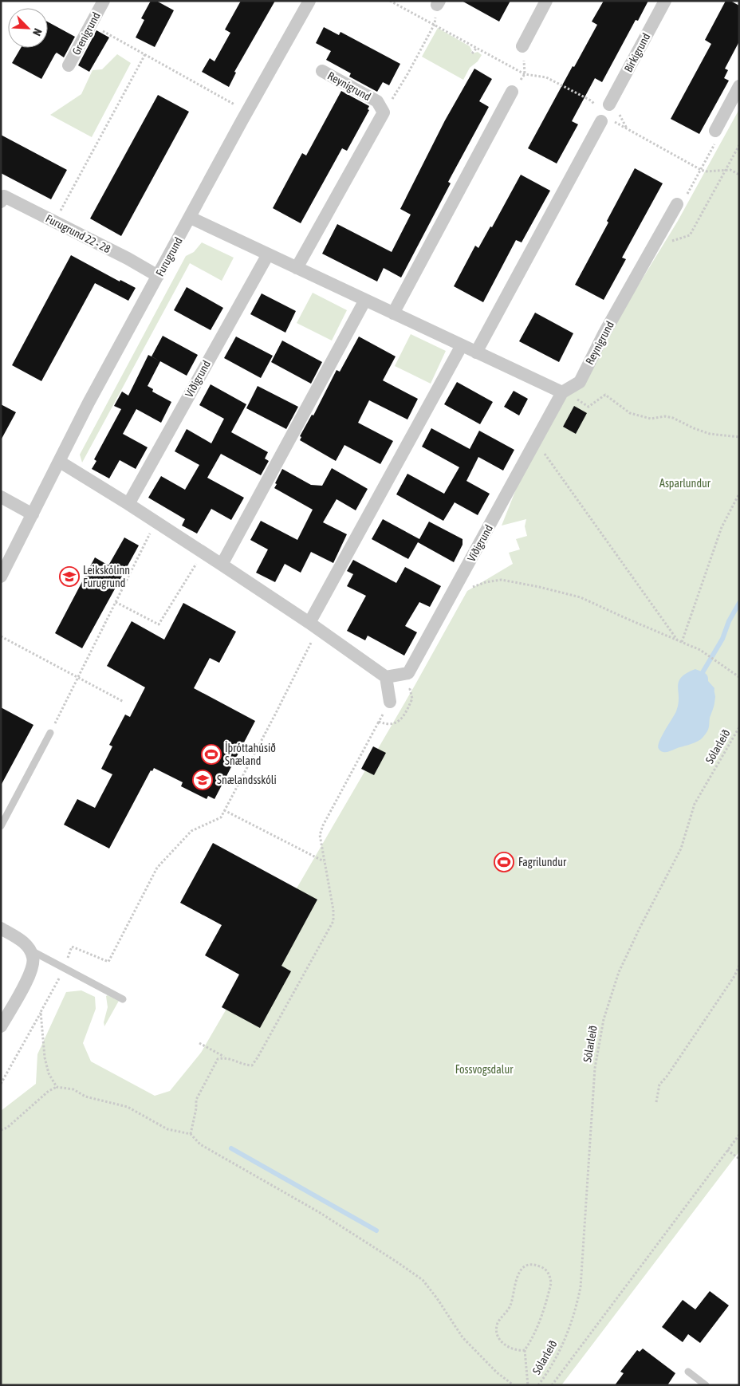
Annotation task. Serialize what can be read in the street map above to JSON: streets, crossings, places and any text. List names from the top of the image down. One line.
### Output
{"streets":{"street":["Grenigrund","Birkigrund","Reynigrund","Furugrund 22 - 28","Furugrund","Víðigrund"],"path":["Sólarleið"]},"crossings":[["Reynigrund","Víðigrund"],["Furugrund 22 - 28","Furugrund"]],"parks":["Asparlundur","Fossvogsdalur"],"places":{"school or university":["Leikskólinn Furugrund","Snælandsskóli"],"sports":["Íþróttahúsið Snæland","Fagrilundur"]},"north":"bottom right"}
